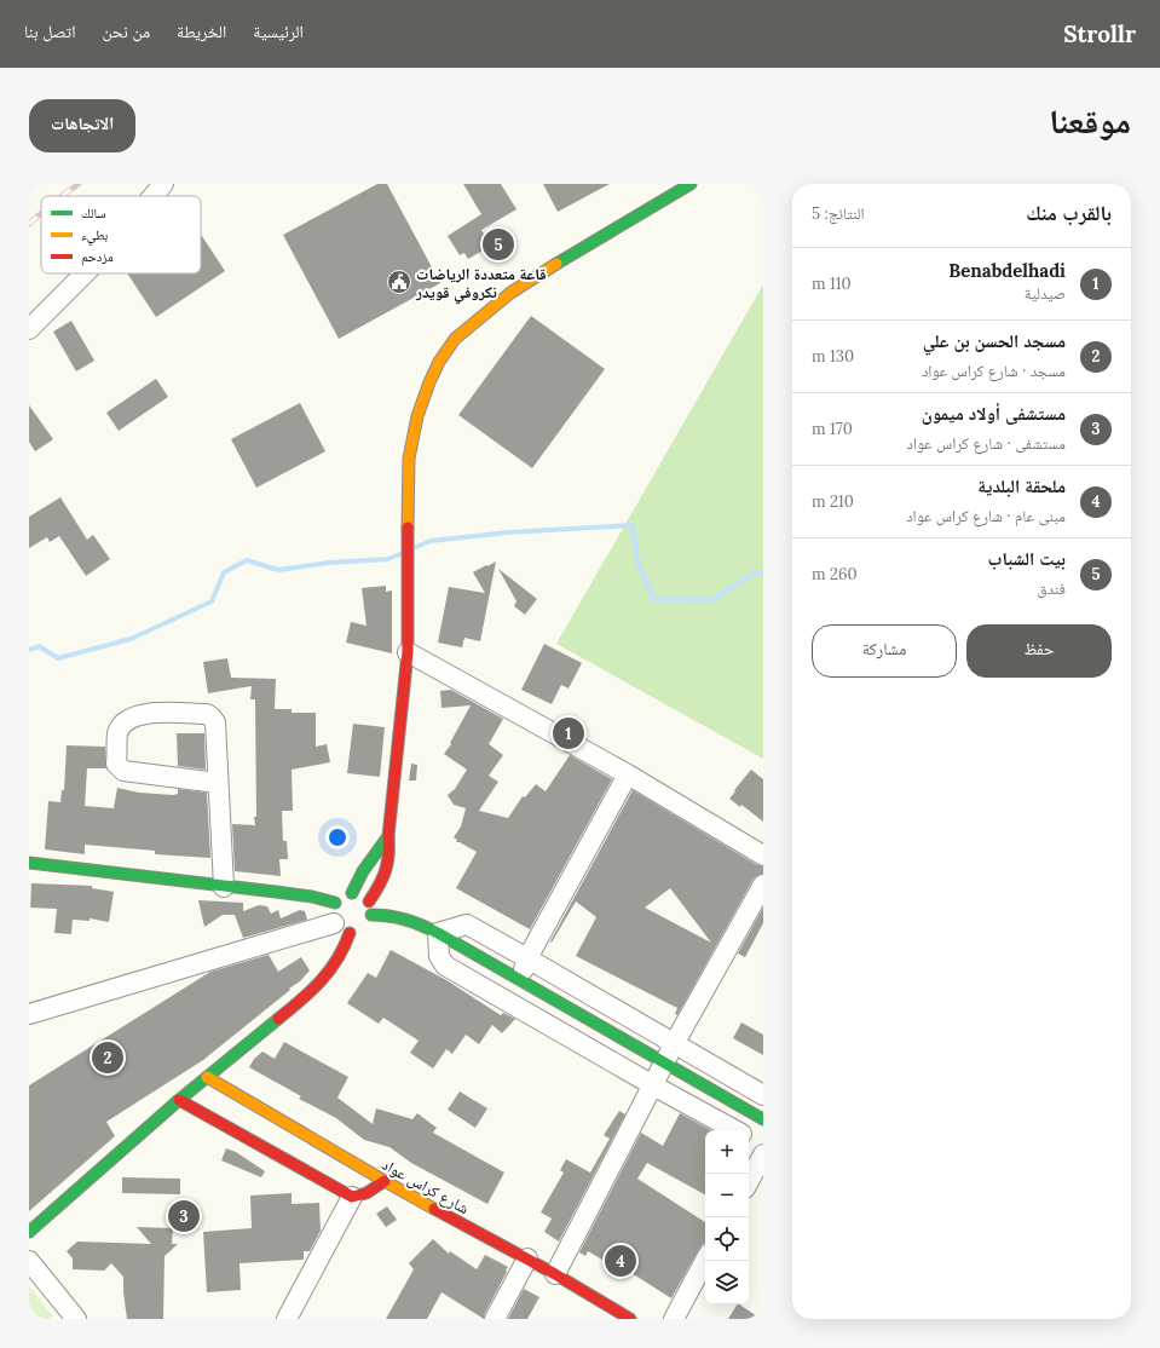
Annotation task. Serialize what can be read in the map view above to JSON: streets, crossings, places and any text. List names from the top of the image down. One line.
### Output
{"streets":{"main road":["شارع كراس عواد"]},"places":{"public building":["قاعة متعددة الرياضات نكروفي قويدر"]},"legend":["سالك","بطيء","مزدحم"],"page":{"header":"Strollr","nav":["الرئيسية","الخريطة","من نحن","اتصل بنا"],"title":"موقعنا","buttons":["الاتجاهات",["حفظ","مشاركة"]],"heading":["بالقرب منك","النتائج: 5"],"pins":["5","1","2","3","4"],"list":[{"mark":"1","name":"Benabdelhadi","note":"صيدلية","value":"110 m"},{"mark":"2","name":"مسجد الحسن بن علي","note":"مسجد · شارع كراس عواد","value":"130 m"},{"mark":"3","name":"مستشفى أولاد ميمون","note":"مستشفى · شارع كراس عواد","value":"170 m"},{"mark":"4","name":"ملحقة البلدية","note":"مبنى عام · شارع كراس عواد","value":"210 m"},{"mark":"5","name":"بيت الشباب","note":"فندق","value":"260 m"}],"map_buttons":["+","−"]}}
